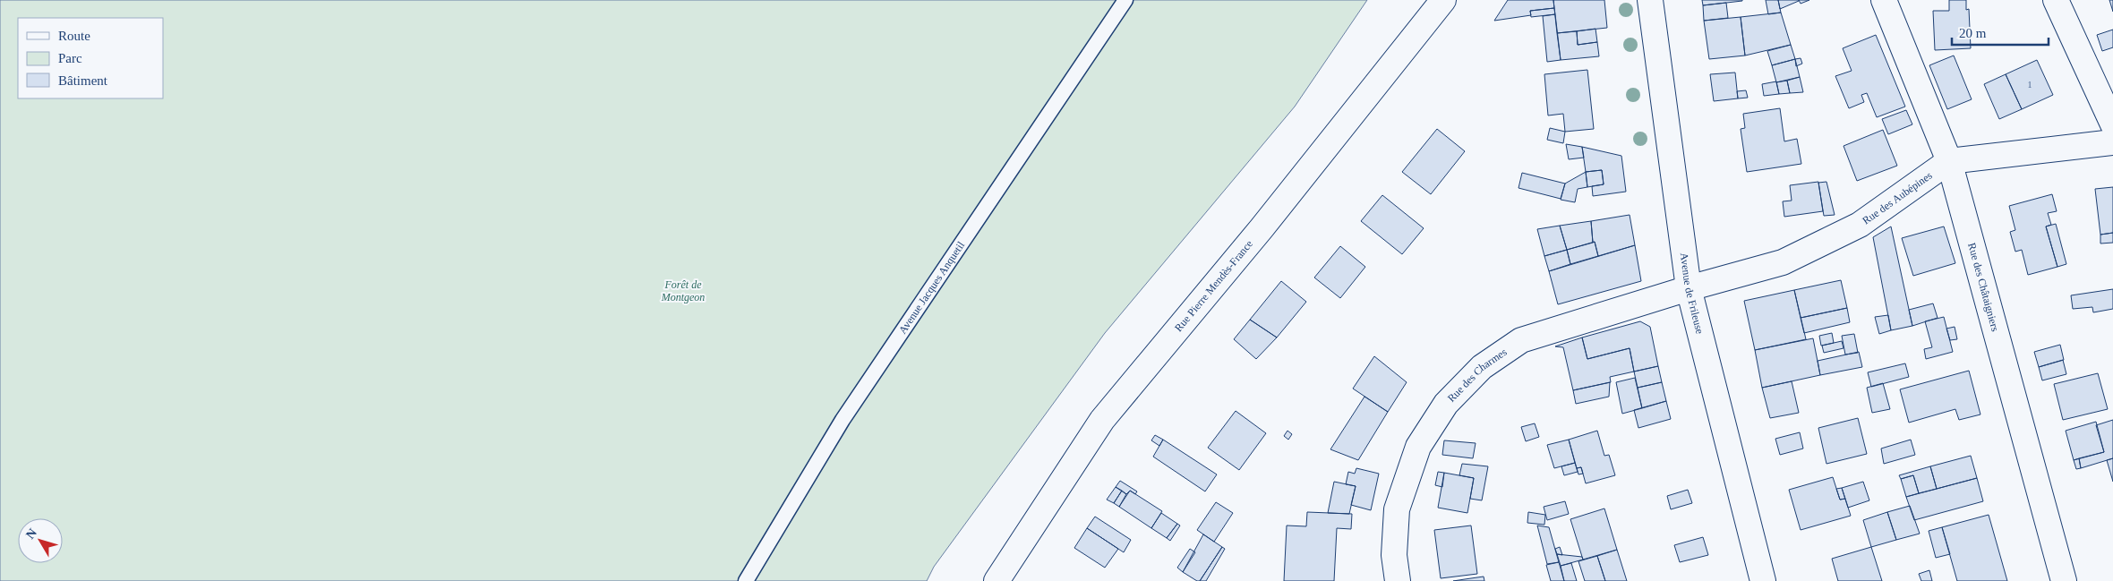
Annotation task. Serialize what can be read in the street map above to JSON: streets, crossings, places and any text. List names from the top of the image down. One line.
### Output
{"streets":{"street":["Rue des Aubépines","Rue Pierre Mendès-France","Rue des Châtaigniers","Avenue de Frileuse","Rue des Charmes"],"lane":["Avenue Jacques Anquetil"]},"crossings":[["Rue des Aubépines","Rue des Châtaigniers"],["Rue des Aubépines","Avenue de Frileuse"],["Rue des Aubépines","Rue des Charmes"],["Avenue de Frileuse","Rue des Charmes"]],"parks":["Forêt de Montgeon"],"house_numbers":["1"],"legend":["Route","Parc","Bâtiment"],"scale_bar":"20 m","north":"top left"}
